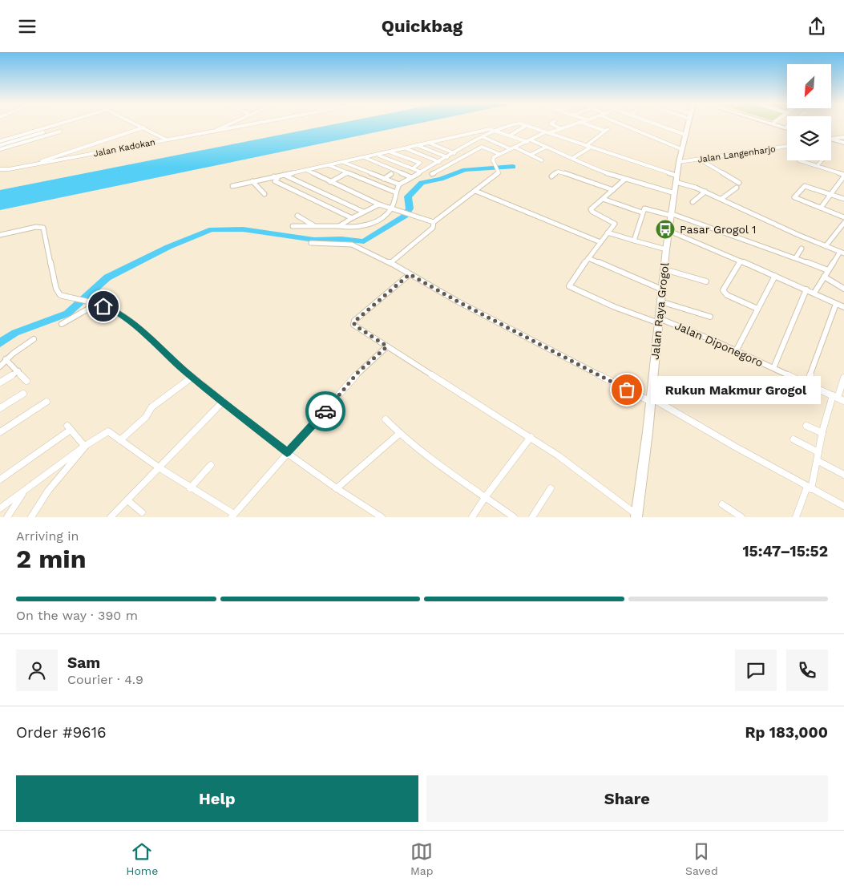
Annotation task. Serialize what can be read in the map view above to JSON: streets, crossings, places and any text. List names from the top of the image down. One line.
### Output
{"streets":{"main road":["Jalan Raya Grogol"],"street":["Jalan Kadokan","Jalan Langenharjo","Jalan Diponegoro"]},"crossings":[["Jalan Langenharjo","Jalan Raya Grogol"],["Jalan Raya Grogol","Jalan Diponegoro"]],"places":{"bus stop":["Pasar Grogol 1"],"other":["Rukun Makmur Grogol"]},"north":"bottom left","page":{"header":"Quickbag","bubble":"Rukun Makmur Grogol","heading":["2 min","Arriving in","15:47–15:52"],"panel":["Sam","Courier · 4.9","Order #9616","Rp 183,000"],"bar":"On the way · 390 m","buttons":["Help","Share"],"tabs":["Home","Map","Saved"]}}
